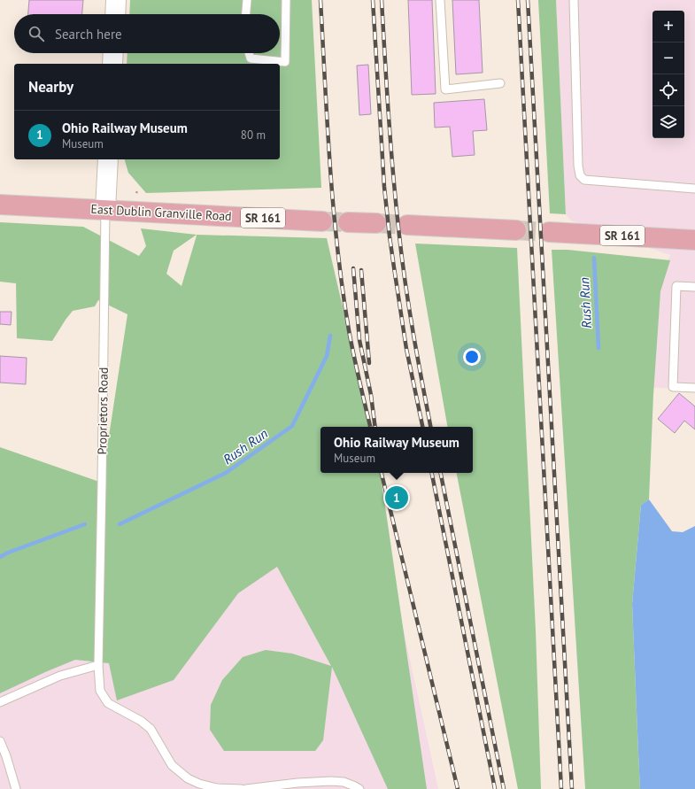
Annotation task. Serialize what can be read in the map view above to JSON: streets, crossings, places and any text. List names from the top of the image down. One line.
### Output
{"streets":{"main road":["East Dublin Granville Road","SR 161"],"street":["Proprietors Road"]},"crossings":[["East Dublin Granville Road","Proprietors Road"]],"water":["Rush Run"],"page":{"map_buttons":["+","−"],"search":"Search here","heading":"Nearby","list":[{"mark":"1","name":"Ohio Railway Museum","note":"Museum","value":"80 m"}],"popup":["Ohio Railway Museum","Museum"],"pins":"1"}}
